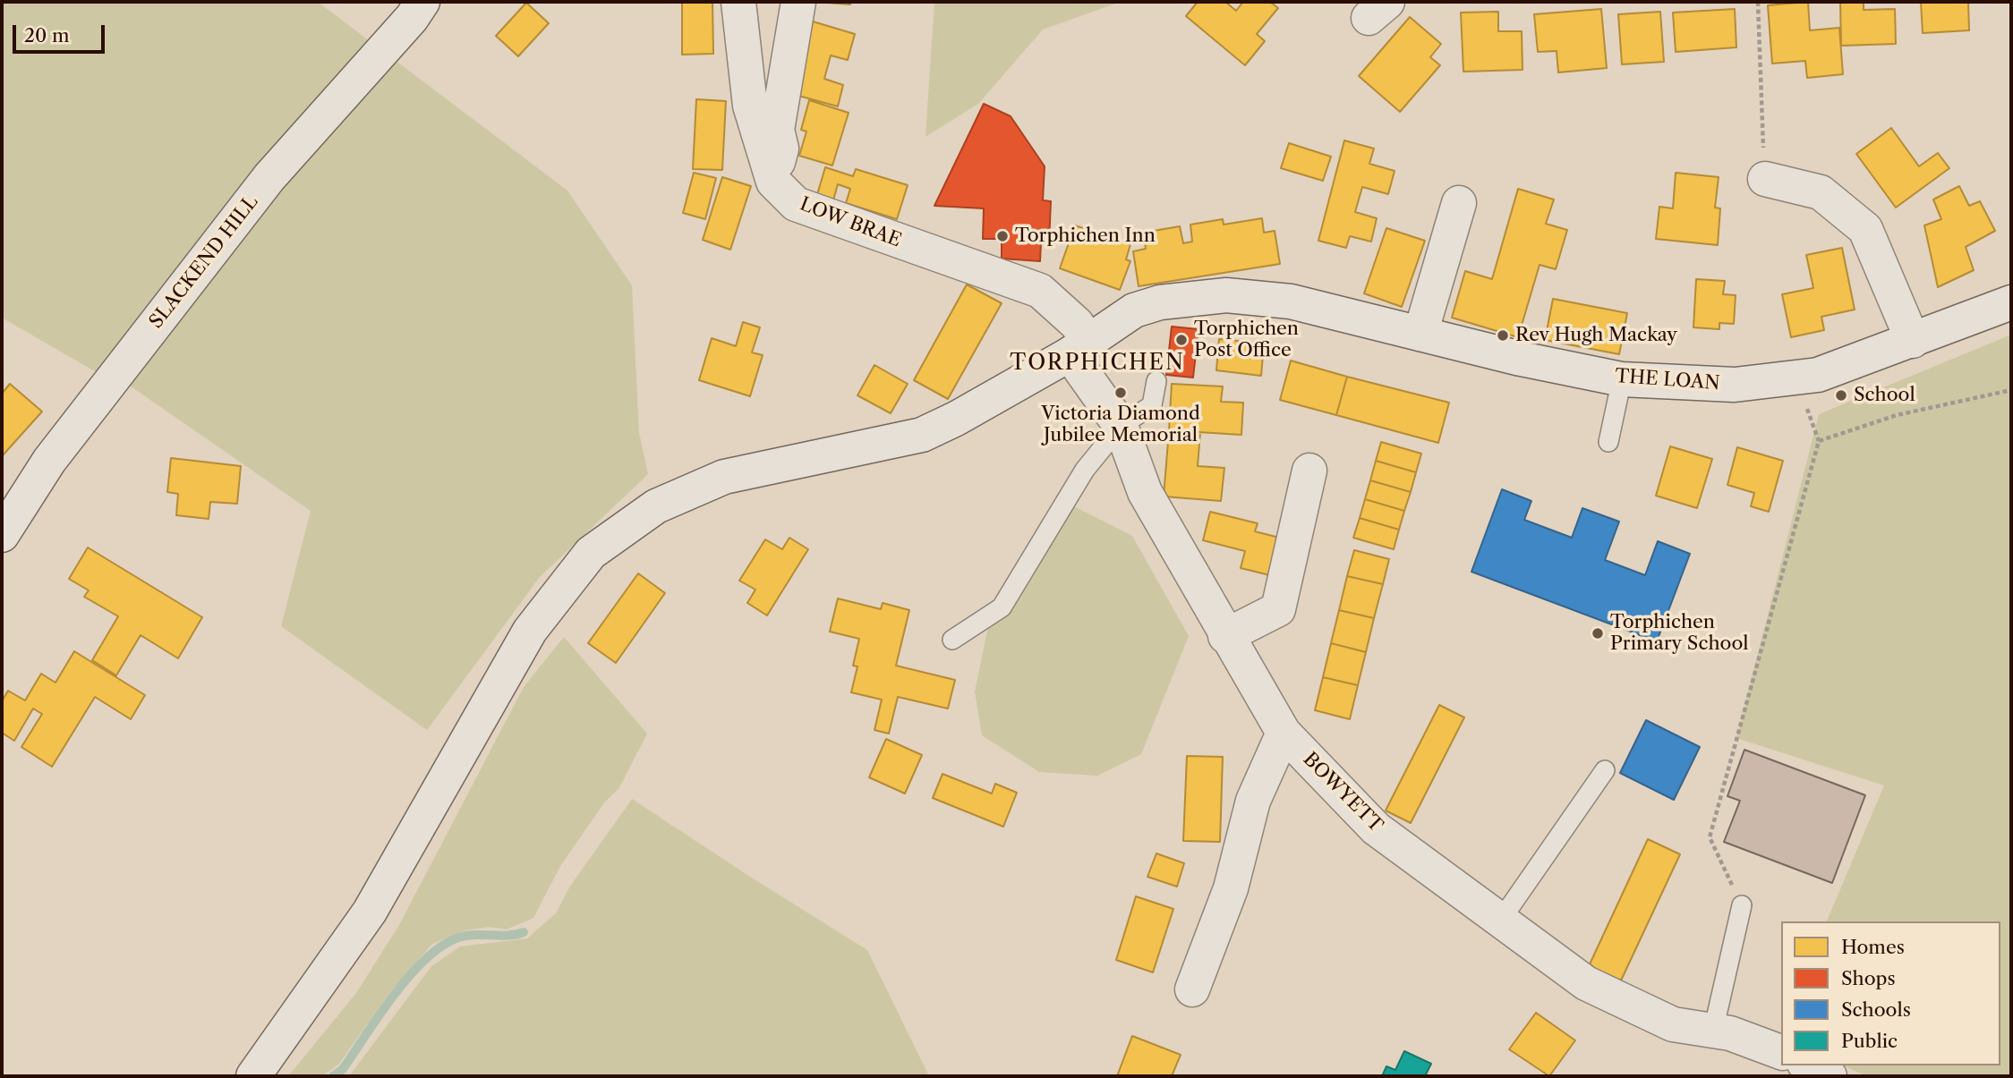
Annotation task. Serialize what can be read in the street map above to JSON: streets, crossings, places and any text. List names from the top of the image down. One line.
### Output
{"streets":{"main road":["LOW BRAE","SLACKEND HILL","THE LOAN","BOWYETT"]},"crossings":[["LOW BRAE","THE LOAN"],["LOW BRAE","BOWYETT"],["THE LOAN","BOWYETT"]],"districts":["TORPHICHEN"],"places":["Torphichen Inn","Rev Hugh Mackay","Torphichen Post Office","Victoria Diamond Jubilee Memorial","School","Torphichen Primary School"],"legend":["Homes","Shops","Schools","Public"],"scale_bar":"20 m"}
